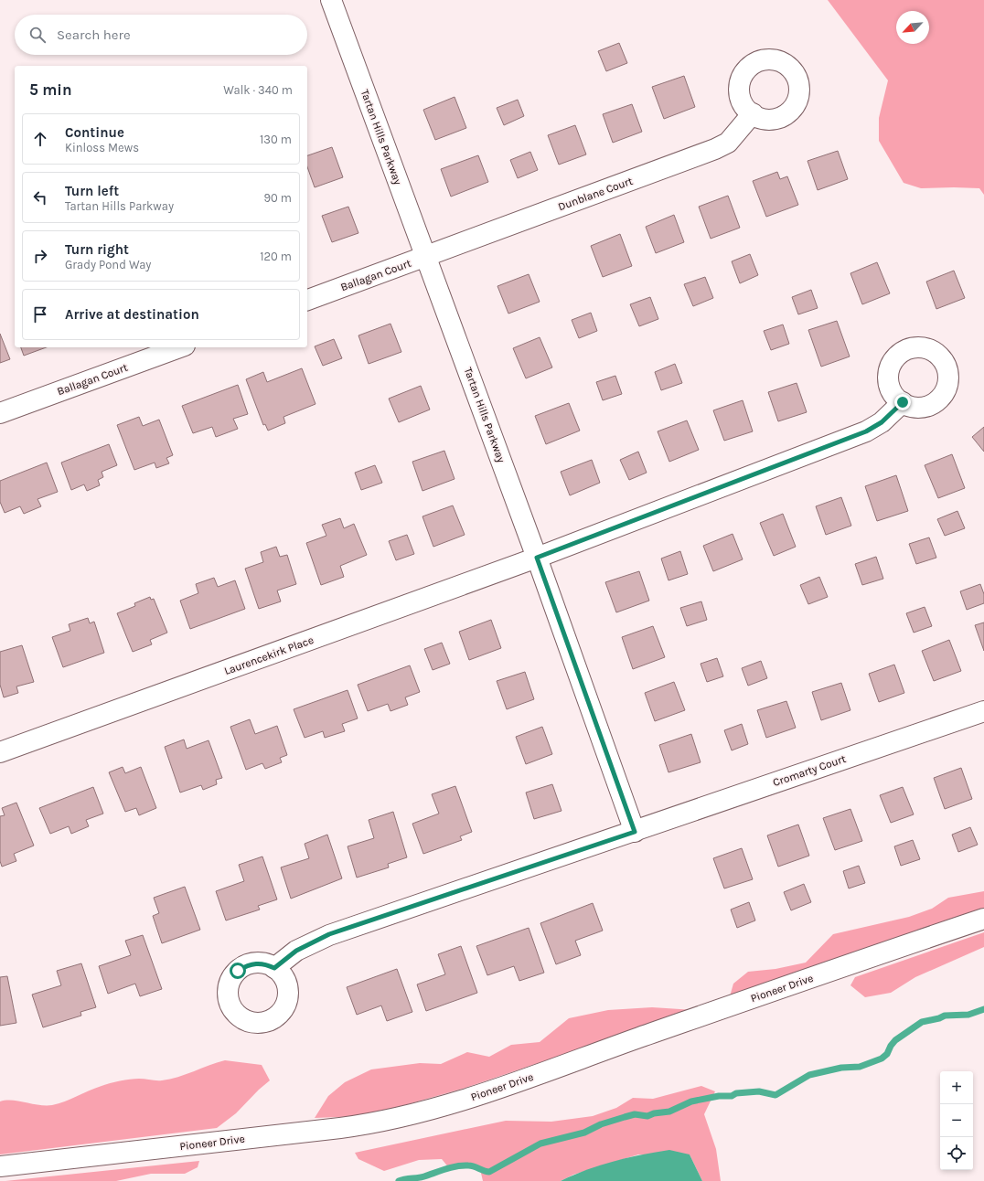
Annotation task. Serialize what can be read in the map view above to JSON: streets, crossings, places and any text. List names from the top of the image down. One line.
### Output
{"streets":{"street":["Tartan Hills Parkway","Dunblane Court","Ballagan Court","Laurencekirk Place","Cromarty Court","Pioneer Drive"]},"crossings":[["Tartan Hills Parkway","Dunblane Court"],["Tartan Hills Parkway","Ballagan Court"],["Tartan Hills Parkway","Laurencekirk Place"],["Tartan Hills Parkway","Cromarty Court"],["Dunblane Court","Ballagan Court"]],"north":"bottom left","page":{"search":"Search here","heading":["5 min","Walk · 340 m"],"list":[["Continue","Kinloss Mews","130 m"],["Turn left","Tartan Hills Parkway","90 m"],["Turn right","Grady Pond Way","120 m"],"Arrive at destination"],"map_buttons":["+","−"]}}
